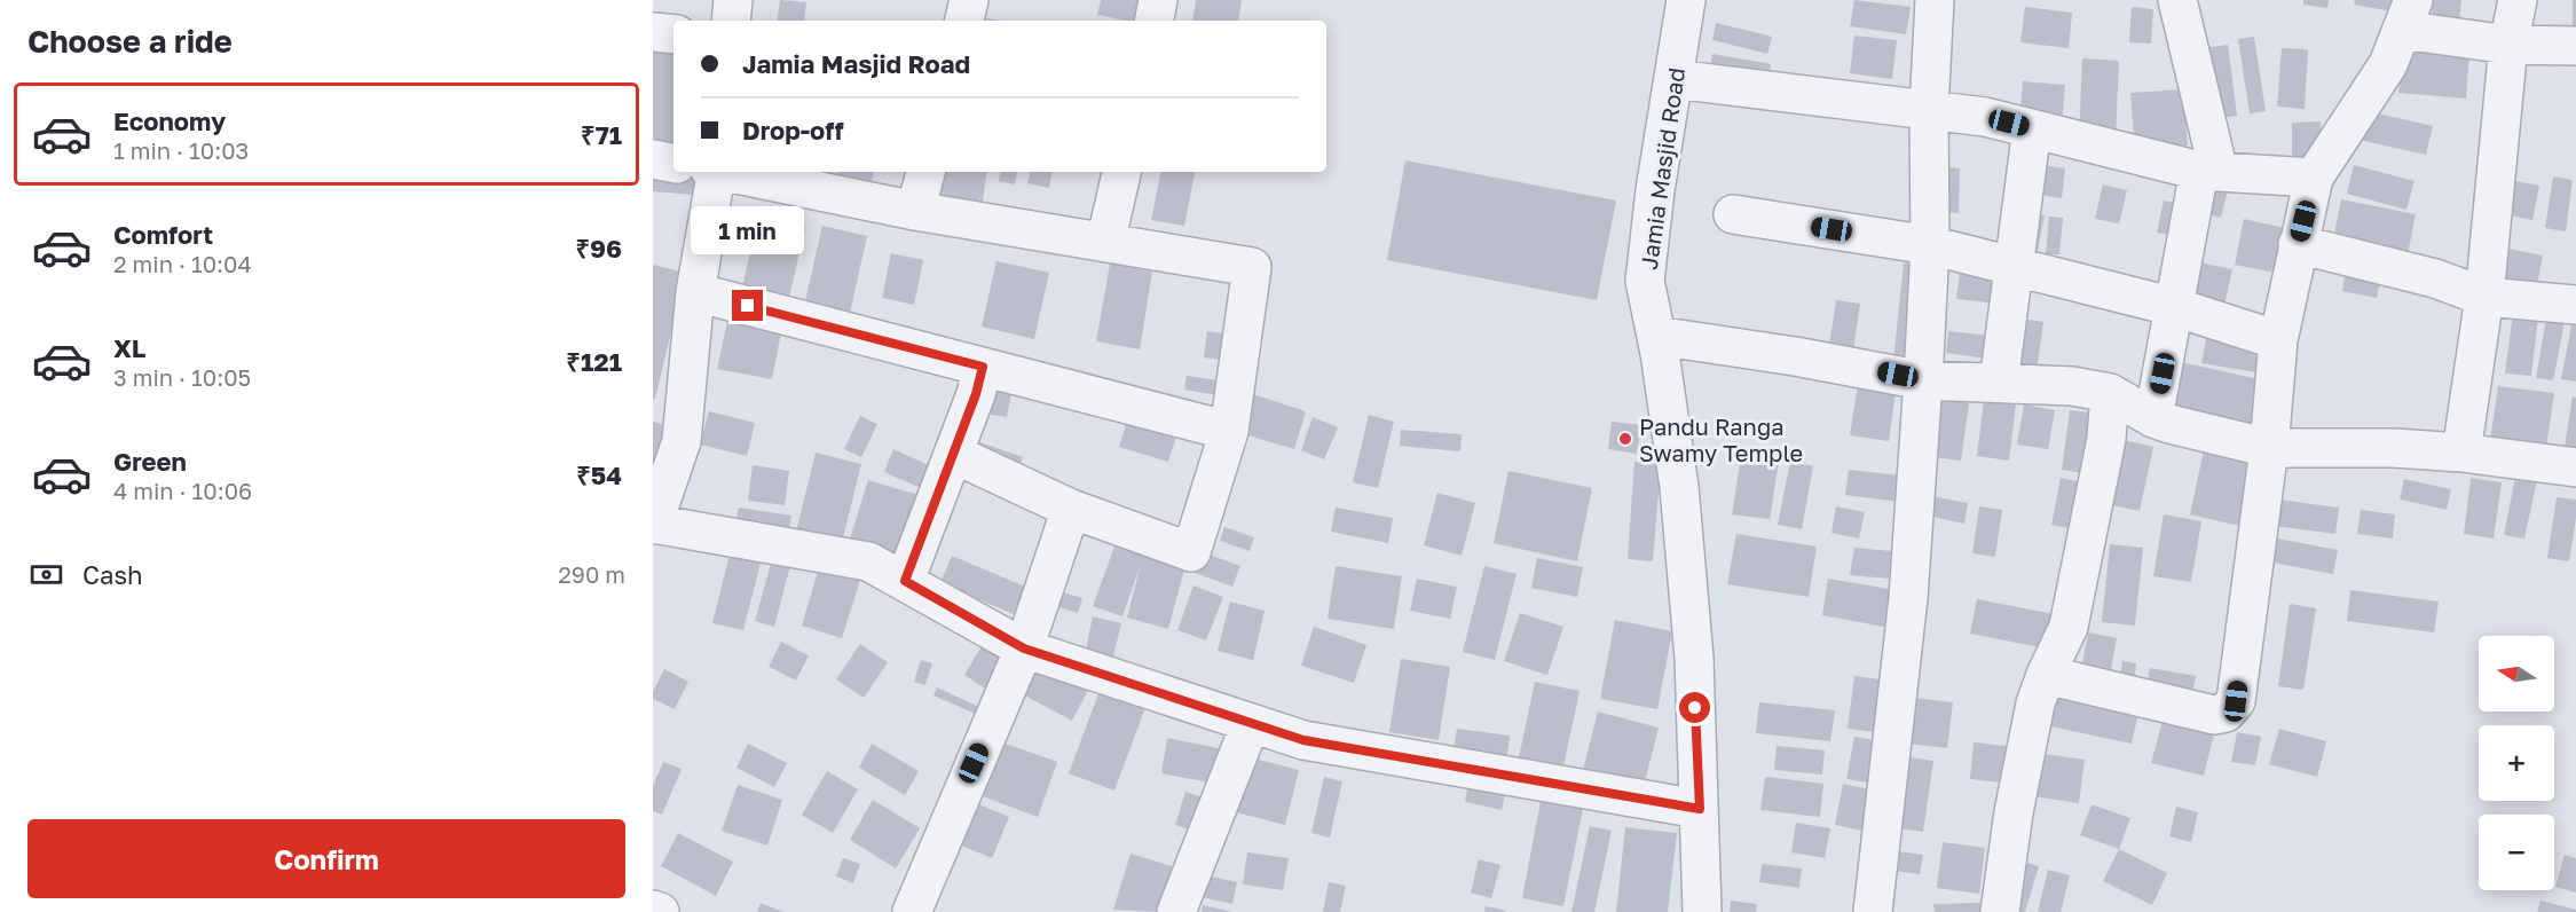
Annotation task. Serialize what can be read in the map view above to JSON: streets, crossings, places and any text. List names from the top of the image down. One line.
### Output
{"streets":{"street":["Jamia Masjid Road"]},"places":["Pandu Ranga Swamy Temple"],"north":"left","page":{"heading":"Choose a ride","banner":["Jamia Masjid Road","Drop-off"],"list":[{"name":"Economy","note":"1 min · 10:03","value":"₹71"},{"name":"Comfort","note":"2 min · 10:04","value":"₹96"},{"name":"XL","note":"3 min · 10:05","value":"₹121"},{"name":"Green","note":"4 min · 10:06","value":"₹54"}],"bubble":"1 min","pay":["Cash","290 m"],"map_buttons":["+","−"],"buttons":"Confirm"}}
